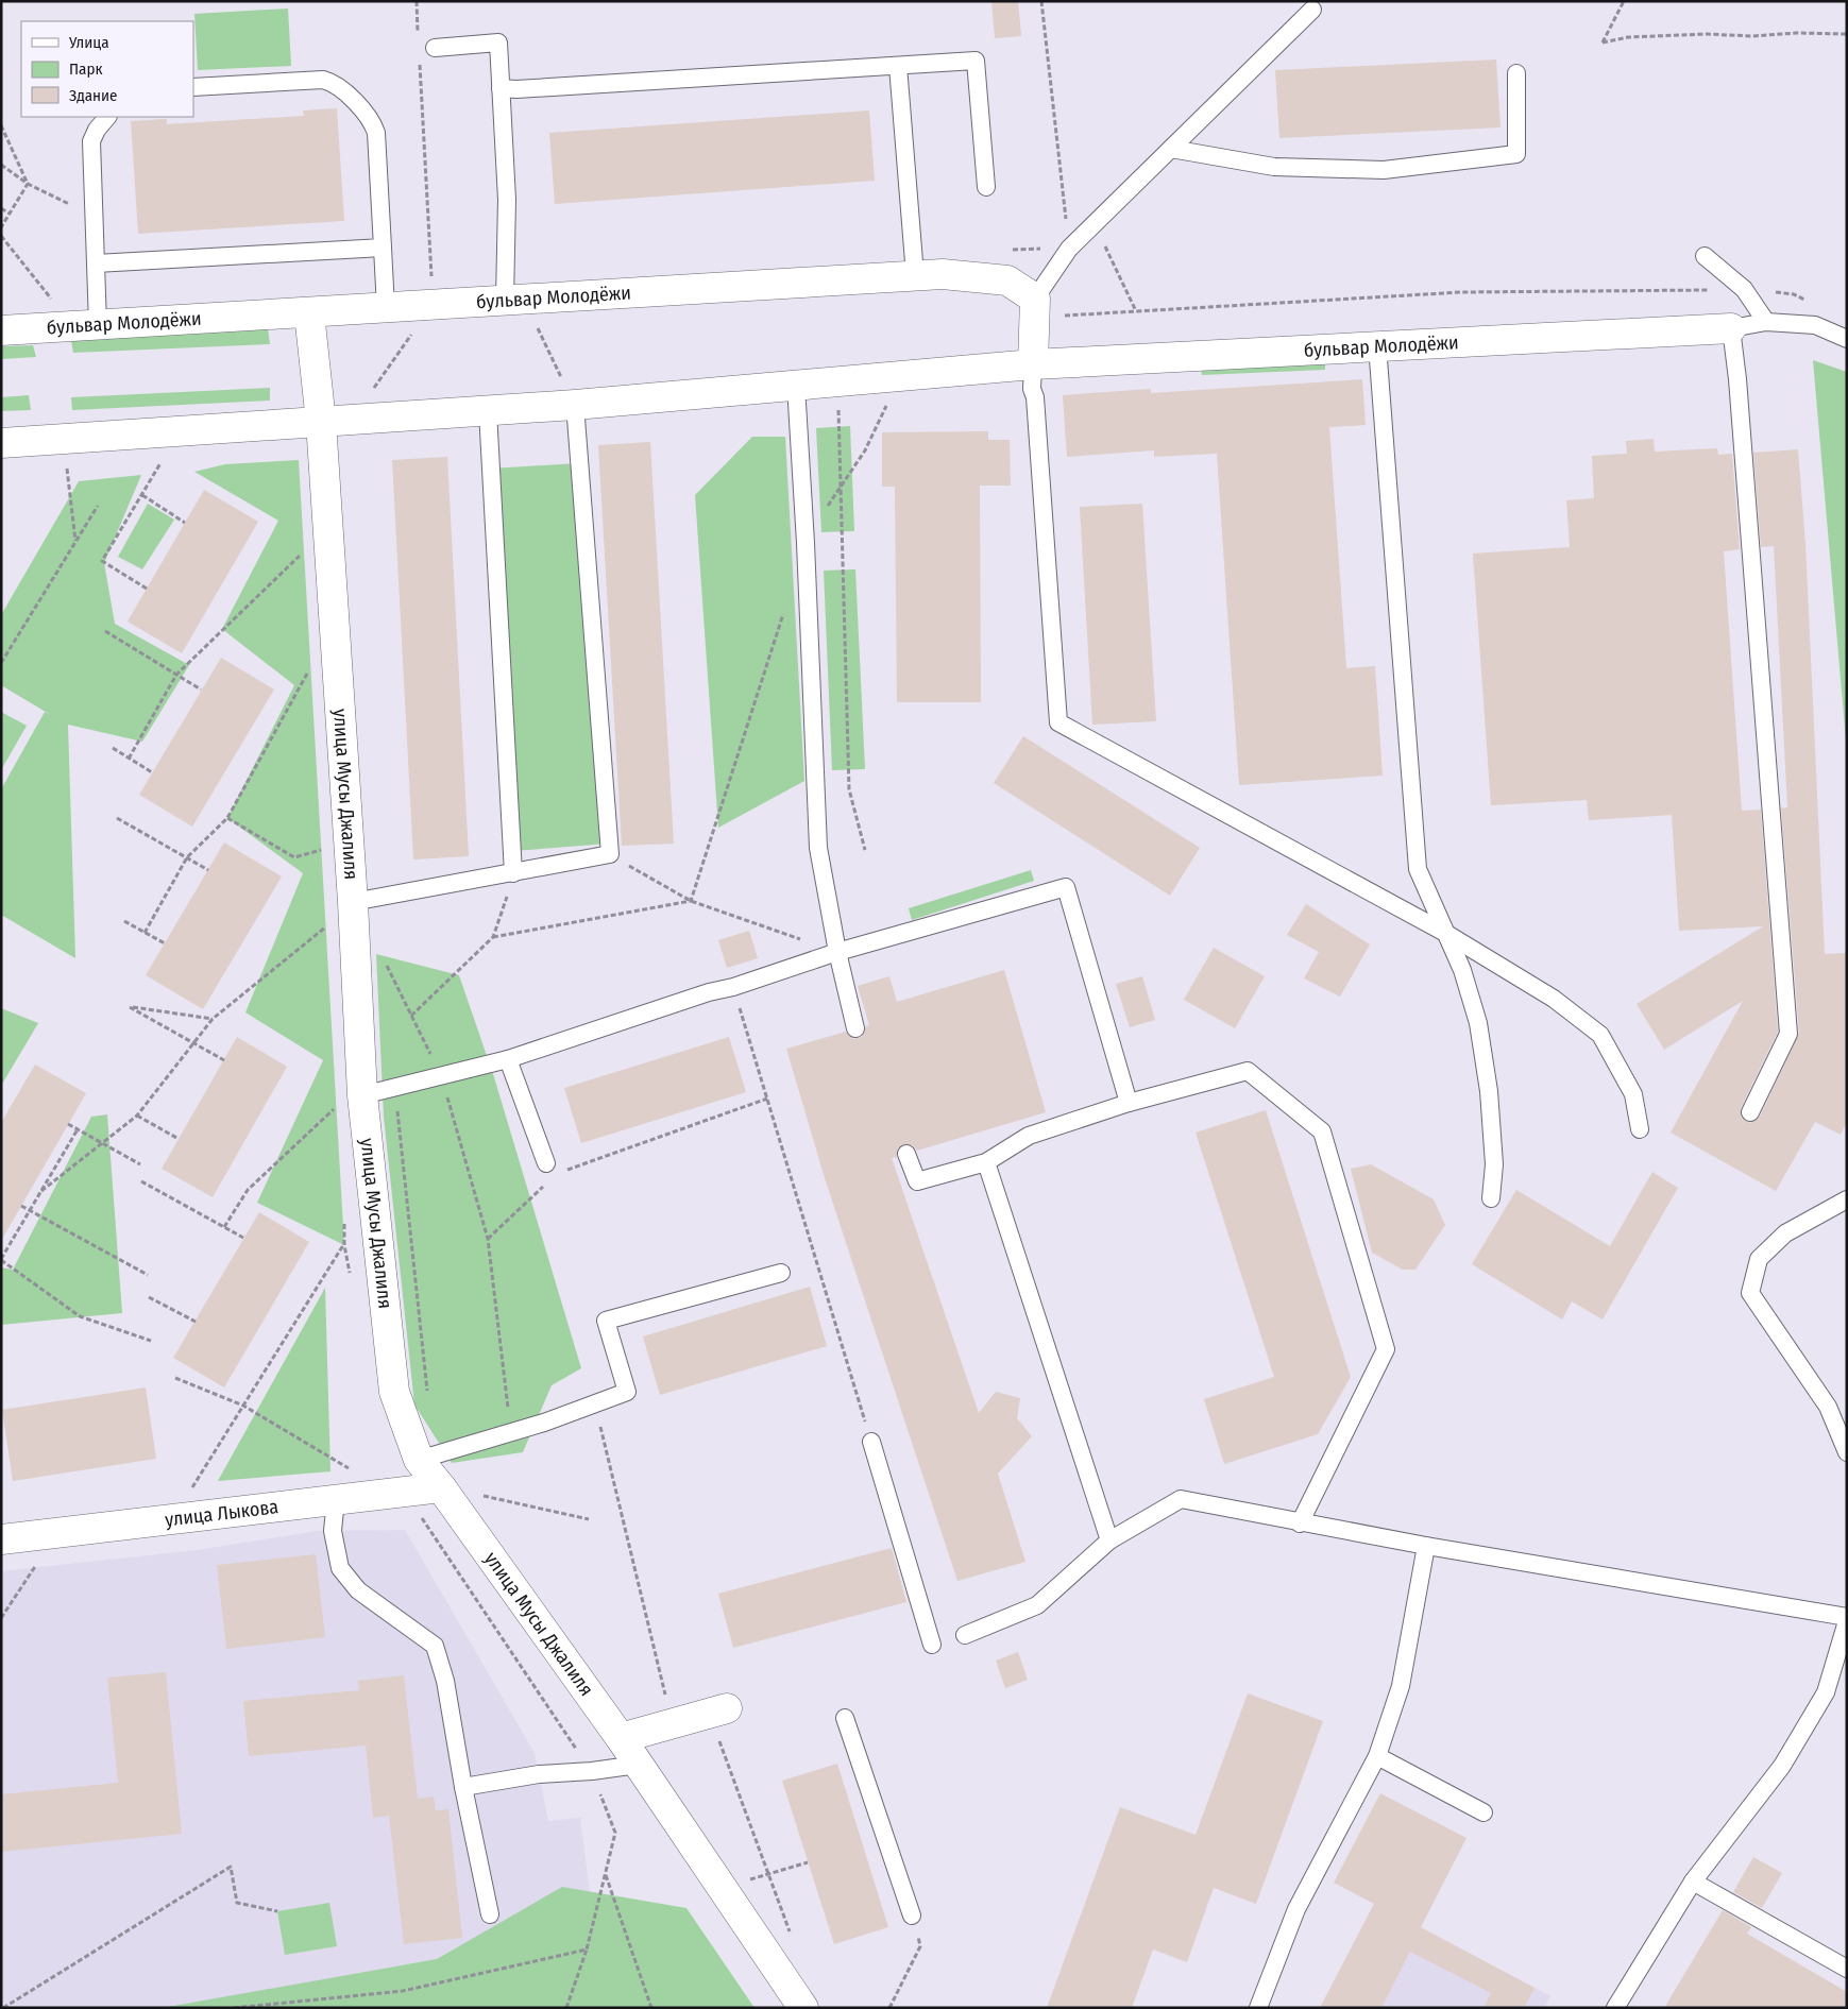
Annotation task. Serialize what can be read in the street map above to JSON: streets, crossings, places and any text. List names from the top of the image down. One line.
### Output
{"streets":{"street":["бульвар Молодёжи","улица Мусы Джалиля","улица Лыкова"]},"crossings":[["бульвар Молодёжи","улица Мусы Джалиля"],["улица Мусы Джалиля","улица Лыкова"]],"legend":["Улица","Парк","Здание"]}
